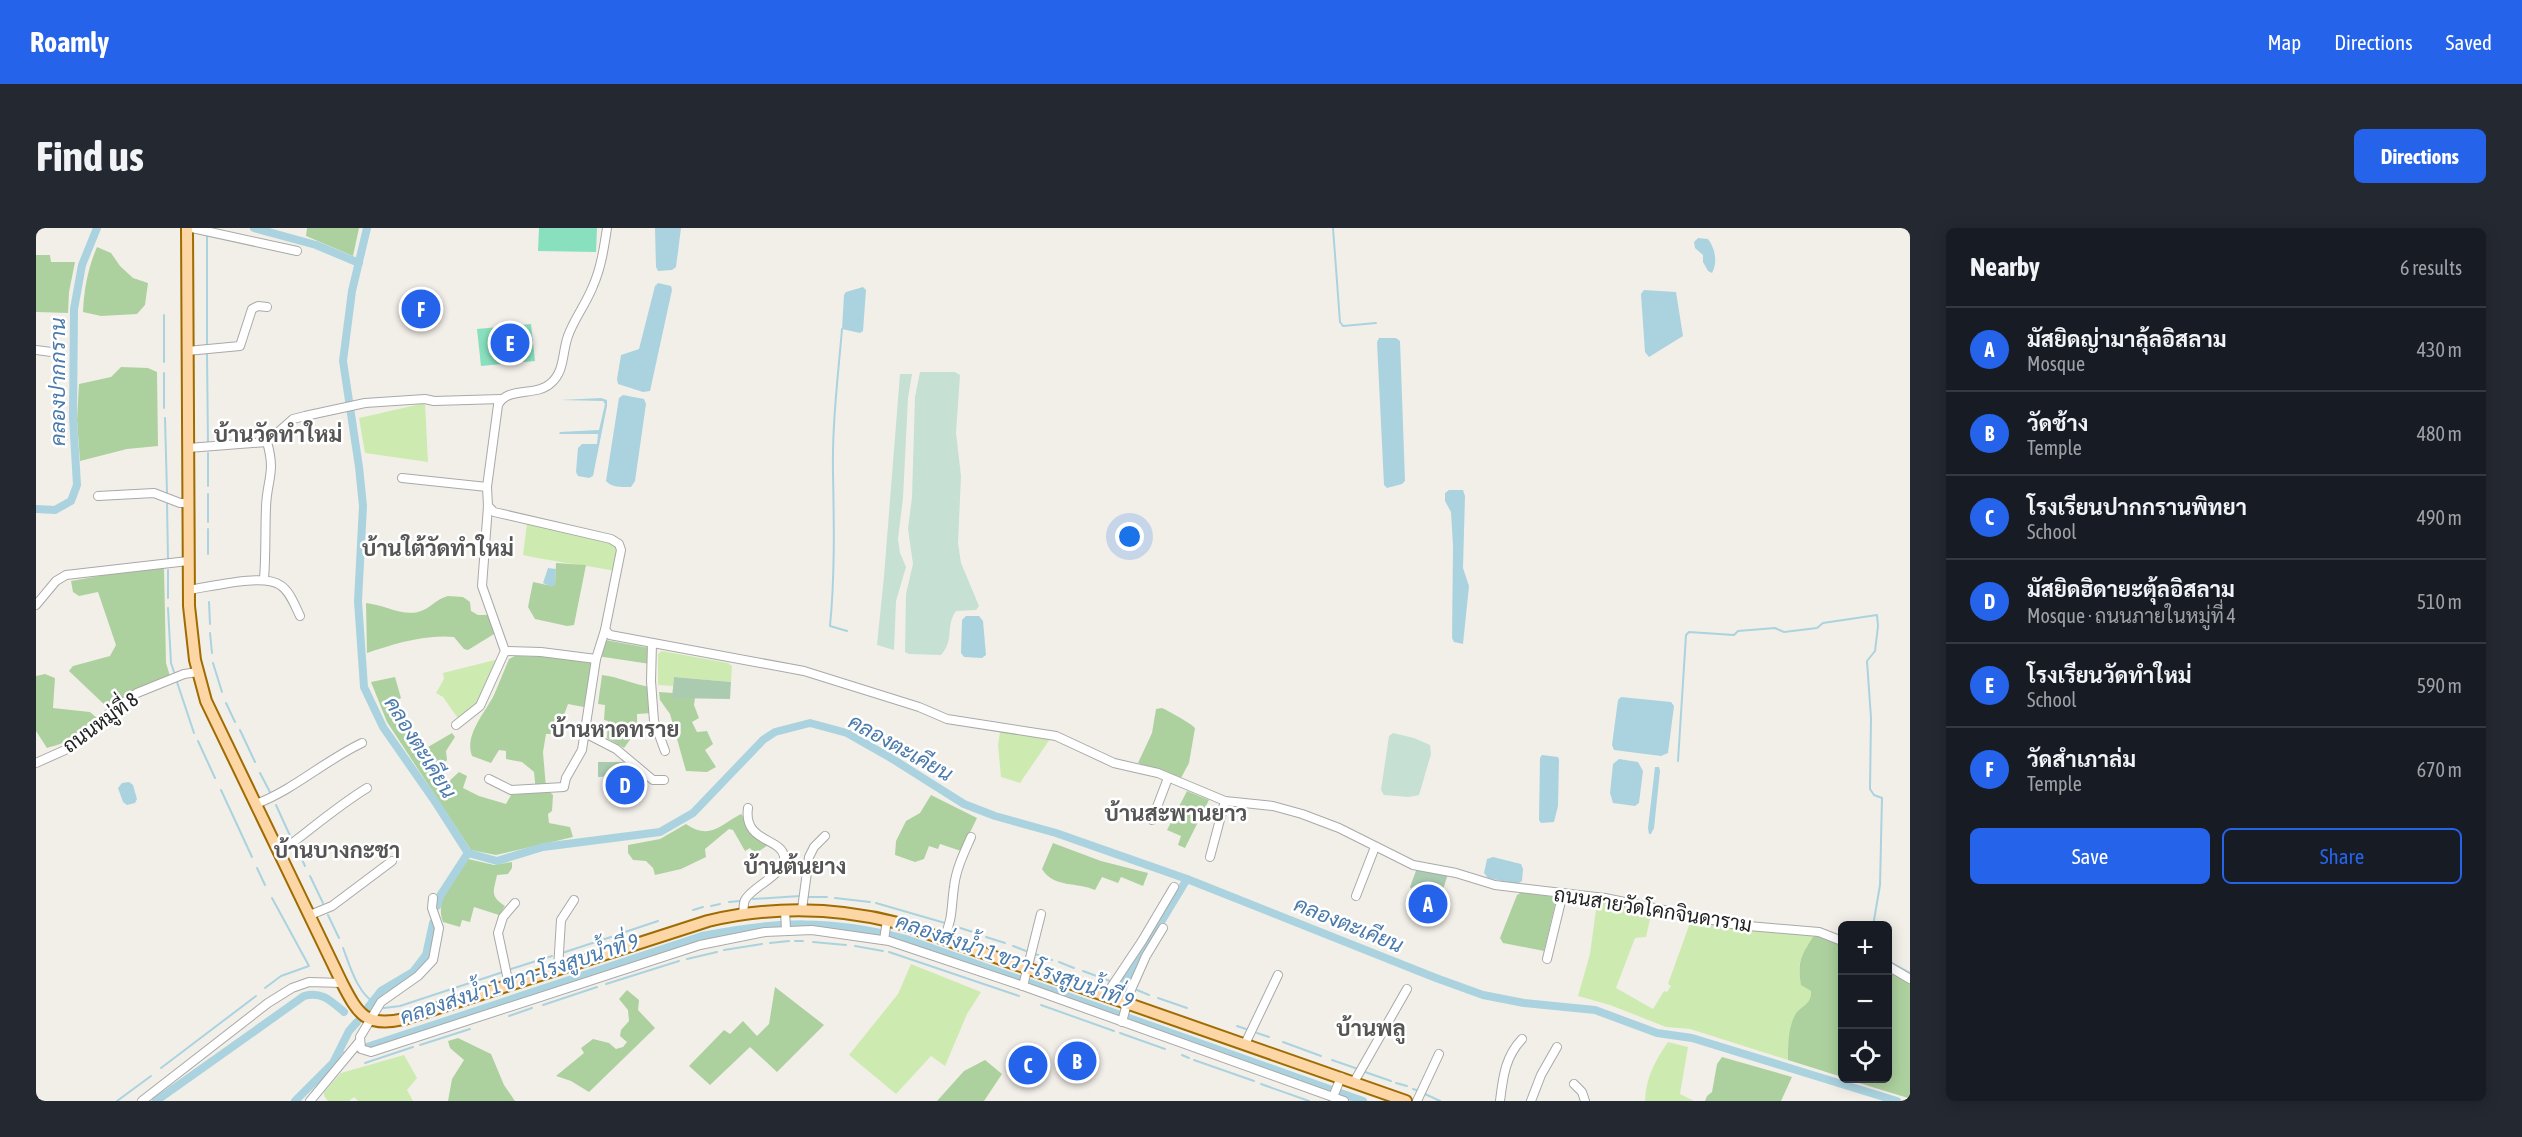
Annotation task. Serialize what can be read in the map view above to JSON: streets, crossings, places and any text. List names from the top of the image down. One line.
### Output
{"streets":{"street":["ถนนหมู่ที่ 8","ถนนสายวัดโคกจินดาราม"]},"districts":["บ้านวัดทำใหม่","บ้านใต้วัดทำใหม่","บ้านหาดทราย","บ้านสะพานยาว","บ้านบางกะชา","บ้านต้นยาง","บ้านพลู"],"water":["คลองปากกราน","คลองตะเคียน","คลองส่งน้ำ 1 ขวา-โรงสูบน้ำที่ 9"],"page":{"header":"Roamly","nav":["Map","Directions","Saved"],"buttons":["Directions",["Save","Share"]],"title":"Find us","heading":["Nearby","6 results"],"pins":["F","E","D","A","B","C"],"list":[{"mark":"A","name":"มัสยิดญ่ามาลุ้ลอิสลาม","note":"Mosque","value":"430 m"},{"mark":"B","name":"วัดช้าง","note":"Temple","value":"480 m"},{"mark":"C","name":"โรงเรียนปากกรานพิทยา","note":"School","value":"490 m"},{"mark":"D","name":"มัสยิดฮิดายะตุ้ลอิสลาม","note":"Mosque · ถนนภายในหมู่ที่ 4","value":"510 m"},{"mark":"E","name":"โรงเรียนวัดทำใหม่","note":"School","value":"590 m"},{"mark":"F","name":"วัดสำเภาล่ม","note":"Temple","value":"670 m"}],"map_buttons":["+","−"]}}
